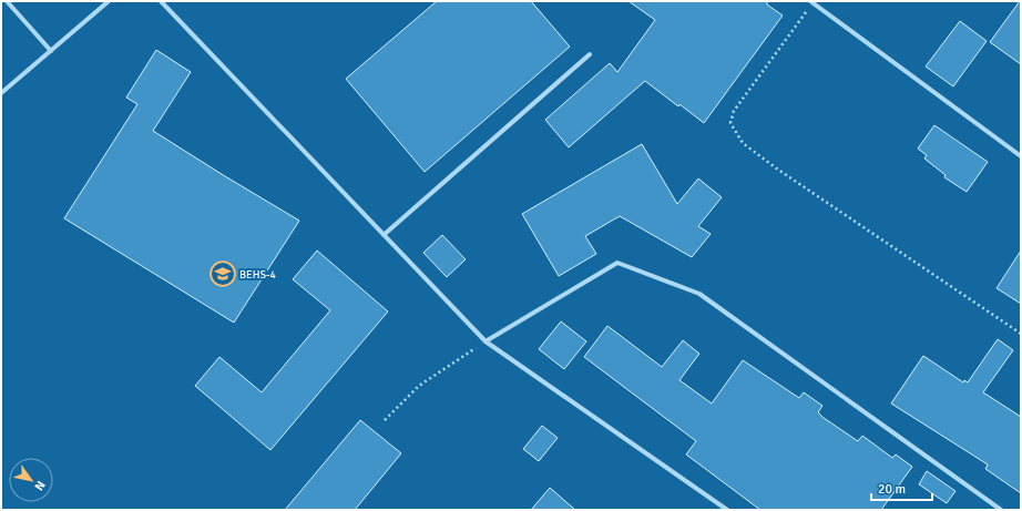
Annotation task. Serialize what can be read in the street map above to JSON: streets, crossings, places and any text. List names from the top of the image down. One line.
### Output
{"places":{"school or university":["BEHS-4"]},"scale_bar":"20 m","north":"bottom right"}
